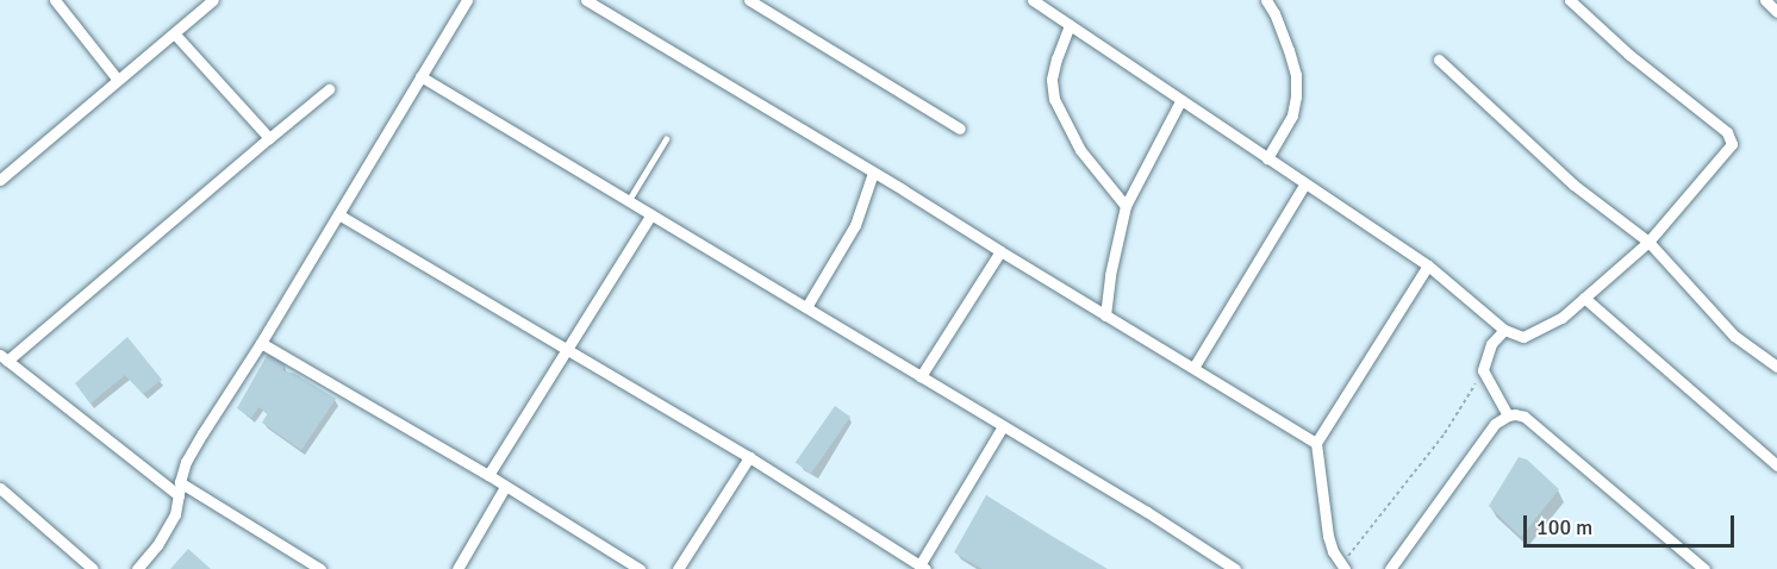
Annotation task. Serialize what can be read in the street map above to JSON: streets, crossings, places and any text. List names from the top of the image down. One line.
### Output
{"scale_bar":"100 m"}
